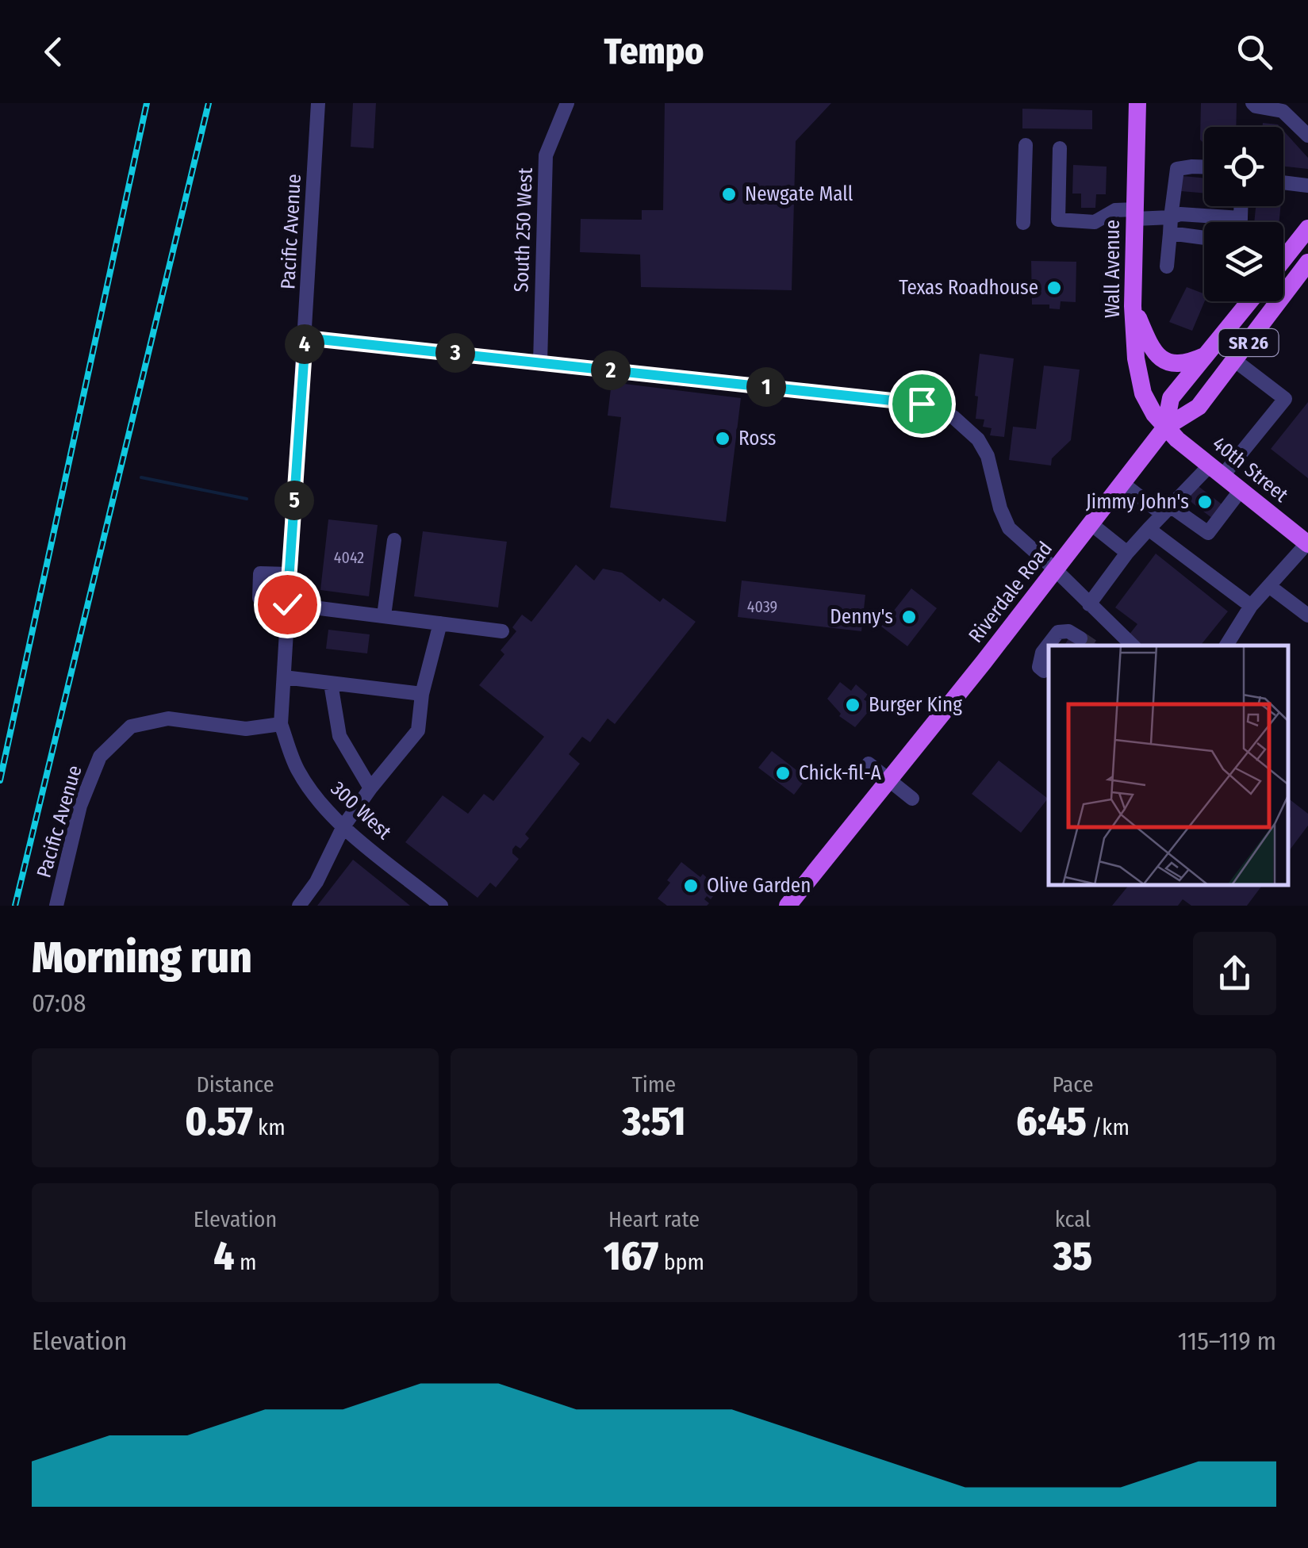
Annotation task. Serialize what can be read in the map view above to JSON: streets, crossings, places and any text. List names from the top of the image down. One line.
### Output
{"streets":{"main road":["Wall Avenue","SR 26","40th Street","Riverdale Road"],"street":["South 250 West","Pacific Avenue","300 West"]},"crossings":[["Pacific Avenue","300 West"],["Wall Avenue","SR 26"],["Wall Avenue","40th Street"],["Wall Avenue","Riverdale Road"],["SR 26","40th Street"],["SR 26","Riverdale Road"],["40th Street","Riverdale Road"]],"places":["Newgate Mall","Texas Roadhouse","Ross","Jimmy John's","Denny's","Burger King","Chick-fil-A","Olive Garden"],"house_numbers":["4042","4039"],"page":{"header":"Tempo","pins":["4","3","2","1","5"],"heading":["Morning run","07:08"],"stats":[["Distance","0.57 km"],["Time","3:51"],["Pace","6:45 /km"],["Elevation","4 m"],["Heart rate","167 bpm"],["kcal","35"]],"chart":["Elevation","115–119 m"]}}
